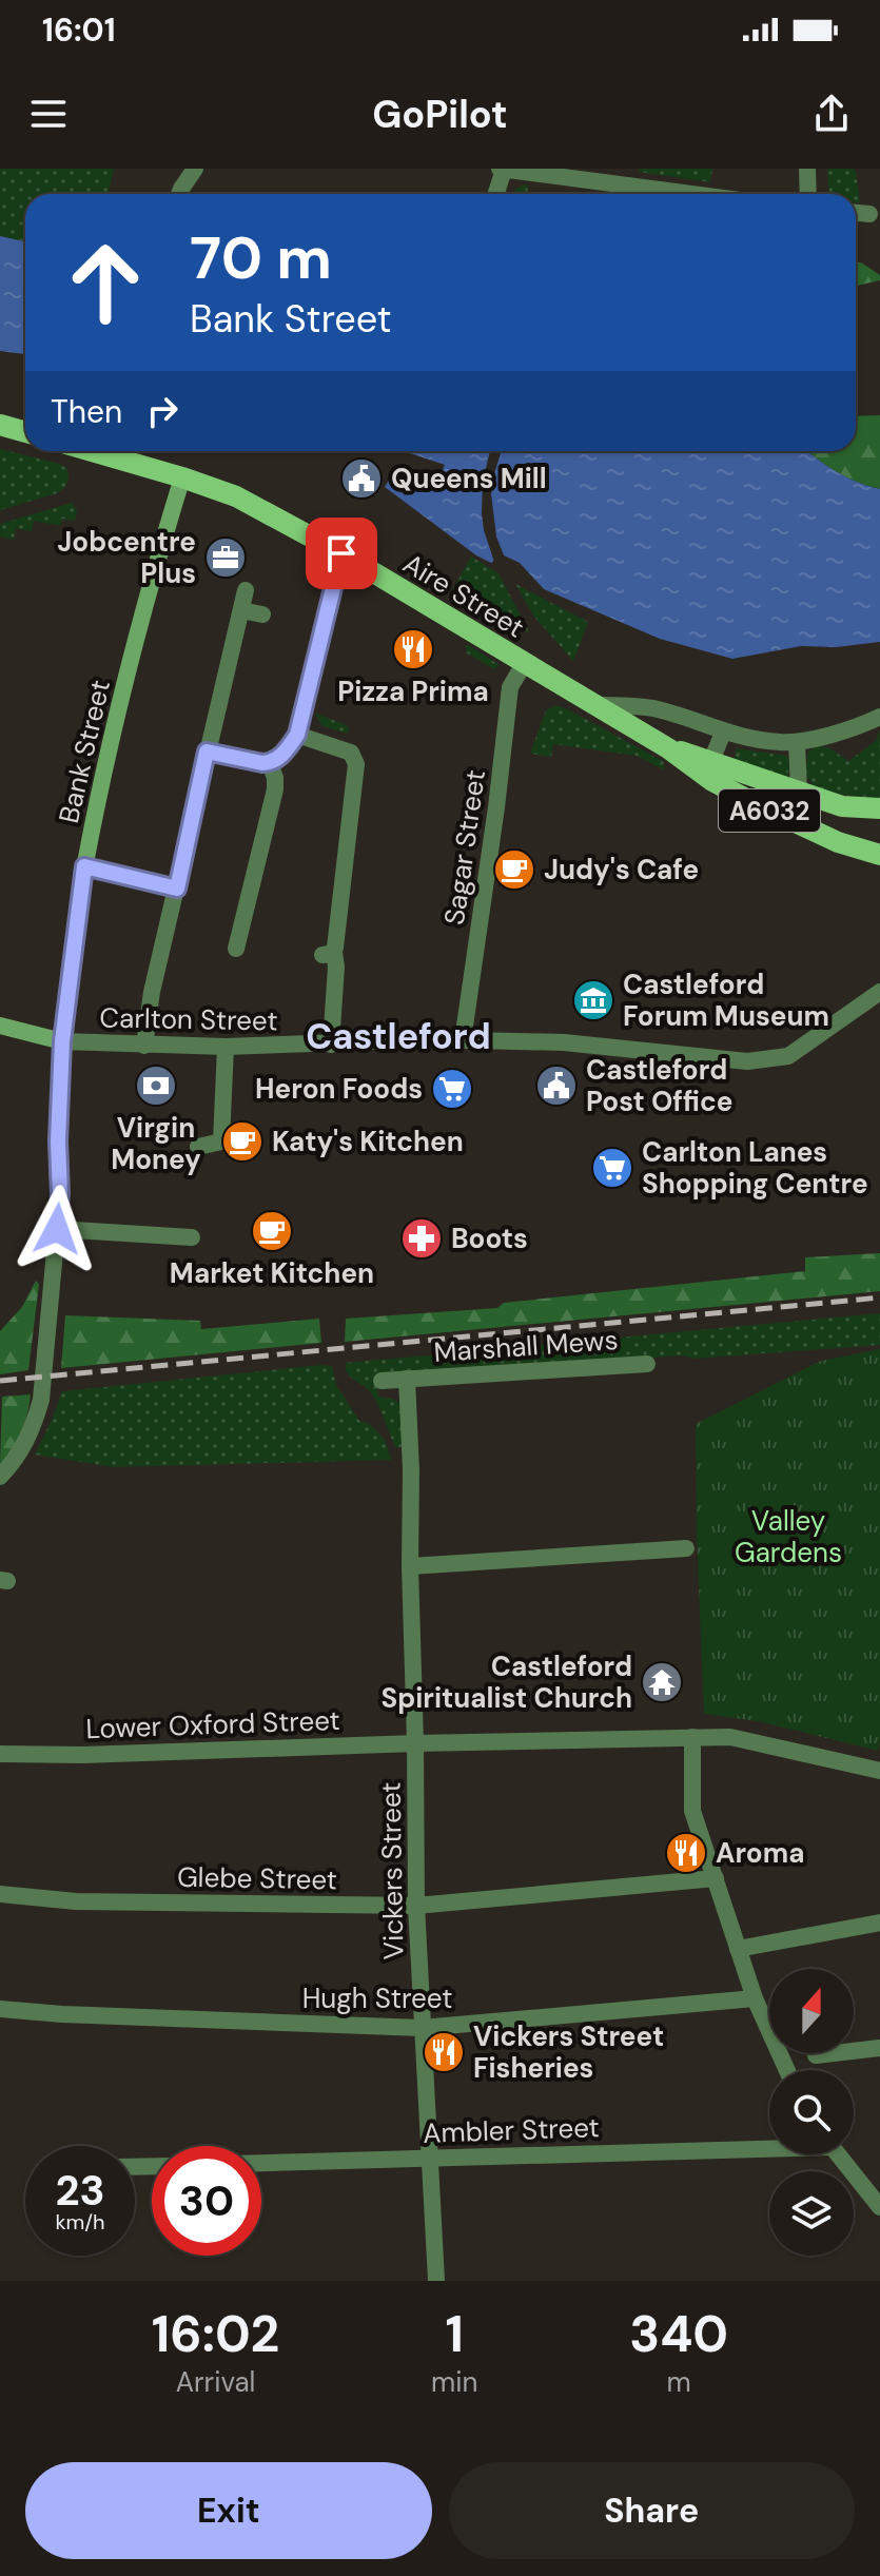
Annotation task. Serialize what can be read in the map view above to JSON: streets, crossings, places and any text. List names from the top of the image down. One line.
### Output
{"streets":{"main road":["Aire Street","A6032"],"street":["Bank Street","Sagar Street","Carlton Street","Marshall Mews","Lower Oxford Street","Vickers Street","Glebe Street","Hugh Street","Ambler Street"]},"crossings":[["Aire Street","Bank Street"],["Aire Street","A6032"],["Aire Street","Sagar Street"],["Bank Street","A6032"],["Bank Street","Carlton Street"],["Sagar Street","Carlton Street"],["Marshall Mews","Vickers Street"],["Lower Oxford Street","Vickers Street"],["Vickers Street","Glebe Street"],["Vickers Street","Hugh Street"],["Vickers Street","Ambler Street"]],"districts":["Castleford"],"parks":["Valley Gardens"],"places":{"public building":["Queens Mill","Castleford Post Office"],"office":["Jobcentre Plus"],"restaurant":["Pizza Prima","Aroma","Vickers Street Fisheries"],"cafe":["Judy's Cafe","Katy's Kitchen","Market Kitchen"],"museum":["Castleford Forum Museum"],"bank":["Virgin Money"],"supermarket":["Heron Foods","Carlton Lanes Shopping Centre"],"pharmacy":["Boots"],"temple":["Castleford Spiritualist Church"]},"north":"top","page":{"status":"16:01","header":"GoPilot","turn":["70 m","Bank Street"],"then":"Then","speed":"23 km/h","limit":"30","eta":["16:02","Arrival","1","min","340","m"],"buttons":["Exit","Share"]}}
